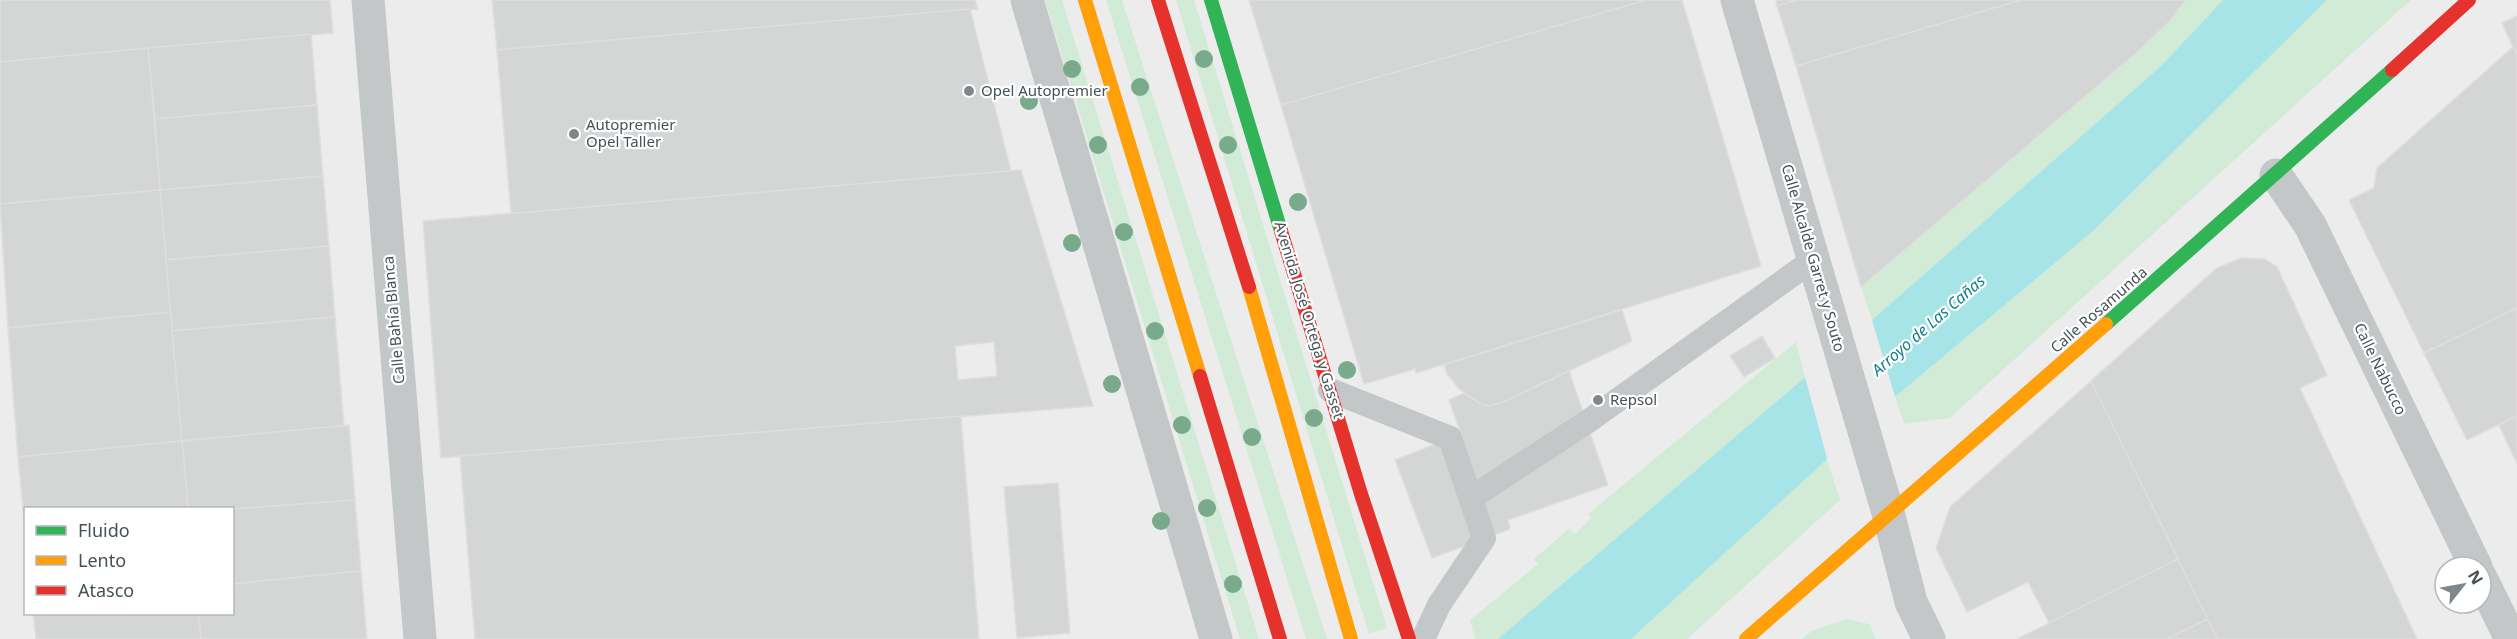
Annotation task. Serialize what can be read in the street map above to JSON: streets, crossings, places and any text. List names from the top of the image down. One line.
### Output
{"streets":{"main road":["Calle Rosamunda","Avenida José Ortega y Gasset"],"street":["Calle Alcalde Garret y Souto","Calle Bahía Blanca","Calle Nabucco"]},"crossings":[["Calle Alcalde Garret y Souto","Calle Rosamunda"],["Calle Rosamunda","Calle Nabucco"]],"water":["Arroyo de Las Cañas"],"places":["Opel Autopremier","Autopremier Opel Taller","Repsol"],"legend":["Fluido","Lento","Atasco"],"north":"top right"}
